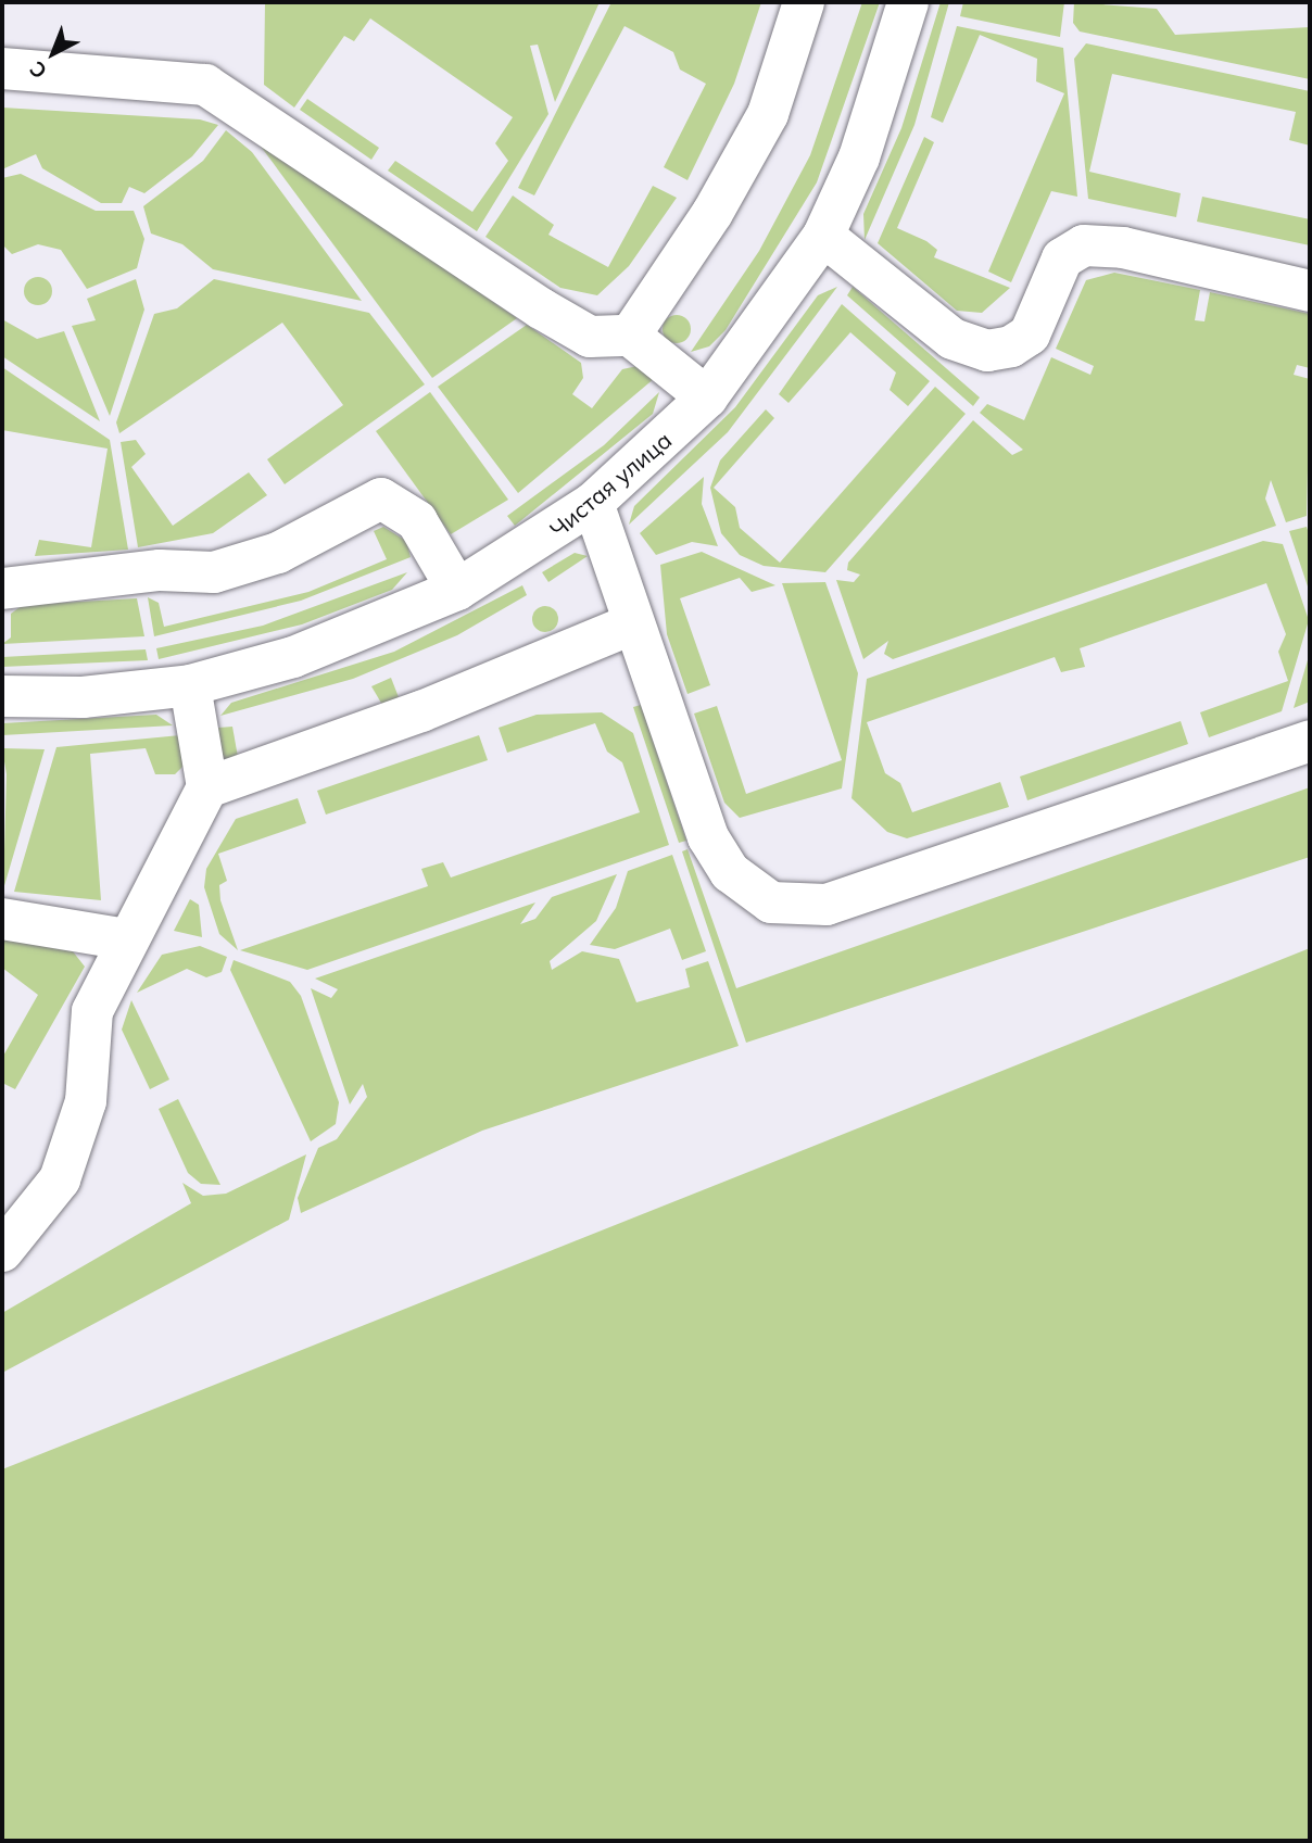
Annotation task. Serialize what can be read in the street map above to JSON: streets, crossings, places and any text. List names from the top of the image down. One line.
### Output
{"streets":{"street":["Чистая улица"]},"north":"bottom left"}
